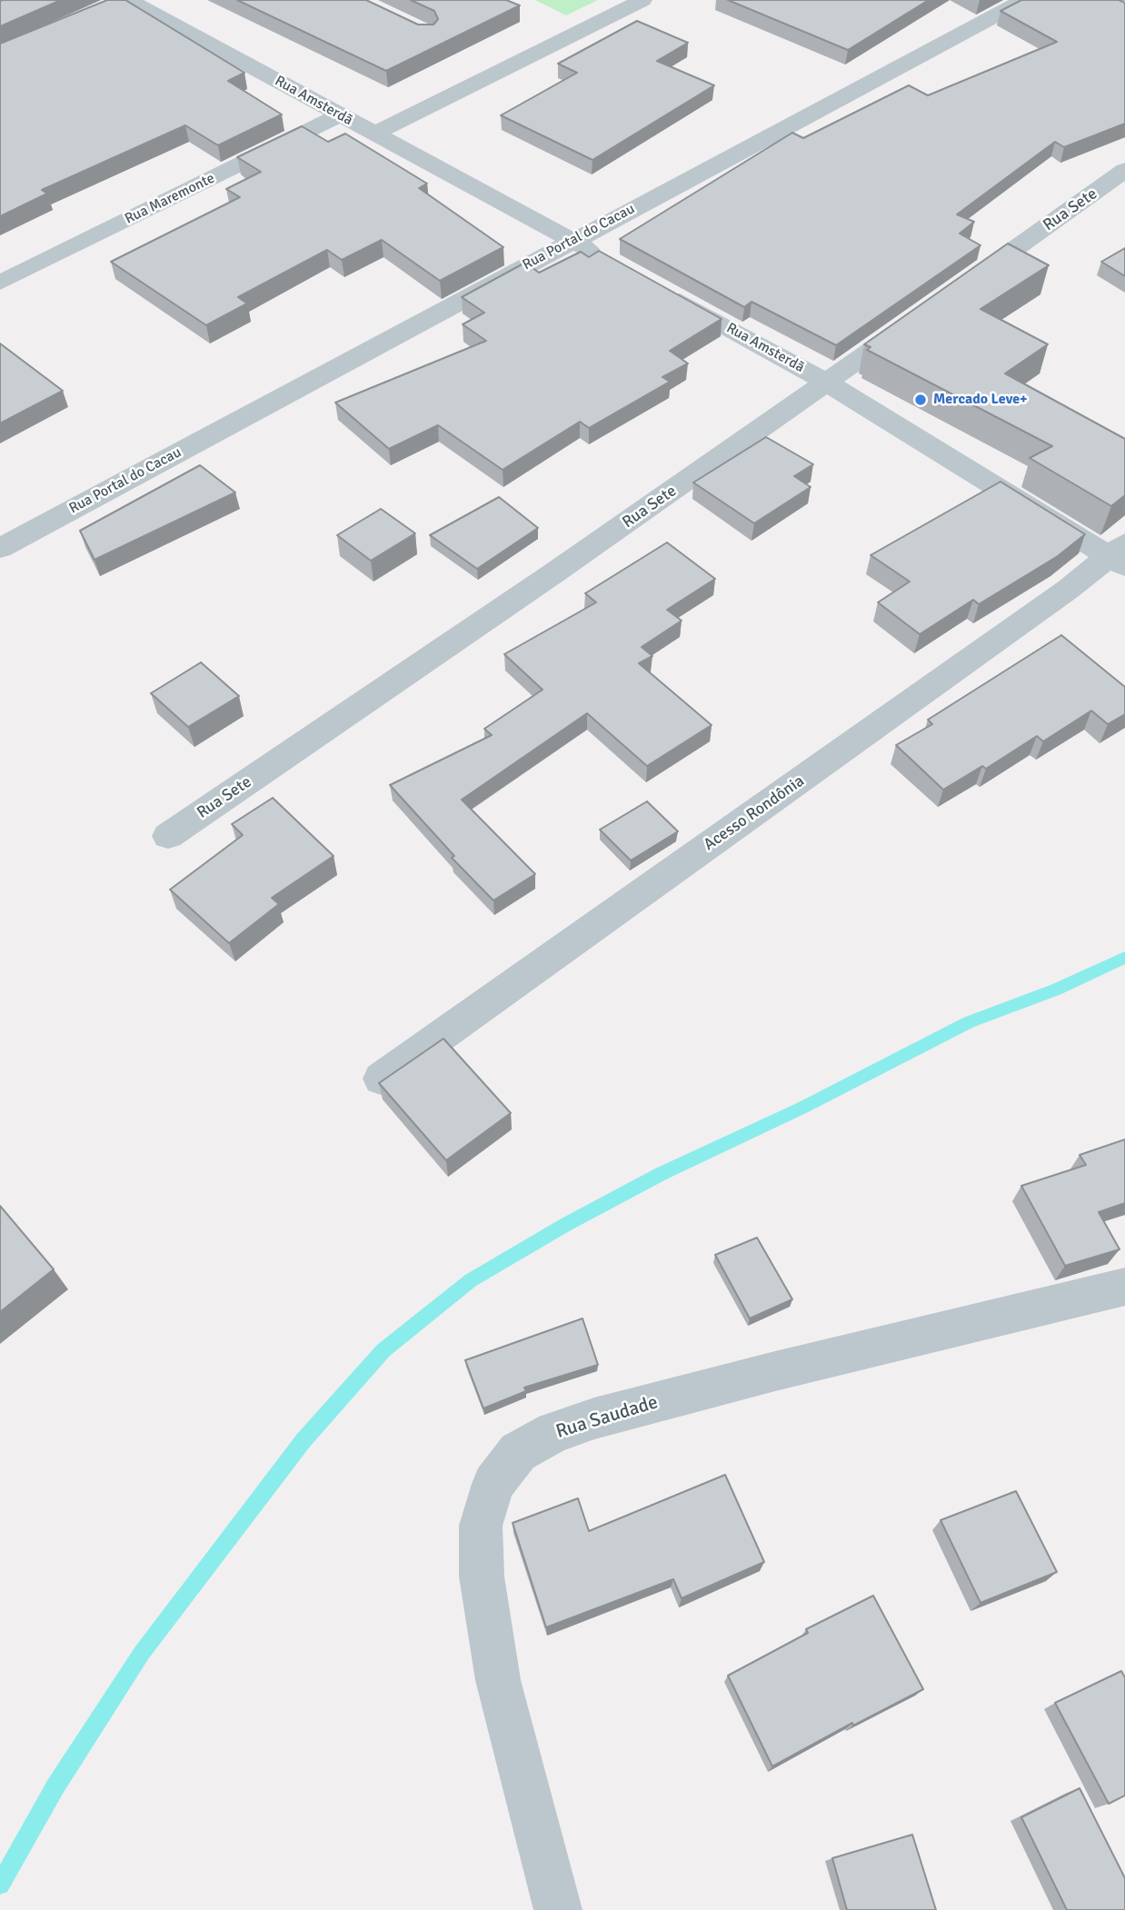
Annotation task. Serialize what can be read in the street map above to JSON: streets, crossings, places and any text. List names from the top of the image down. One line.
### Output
{"streets":{"street":["Rua Amsterdã","Rua Maremonte","Rua Sete","Rua Portal do Cacau","Acesso Rondônia","Rua Saudade"]},"crossings":[["Rua Amsterdã","Rua Maremonte"],["Rua Amsterdã","Rua Sete"],["Rua Amsterdã","Rua Portal do Cacau"],["Rua Amsterdã","Acesso Rondônia"]],"places":["Mercado Leve+"]}
